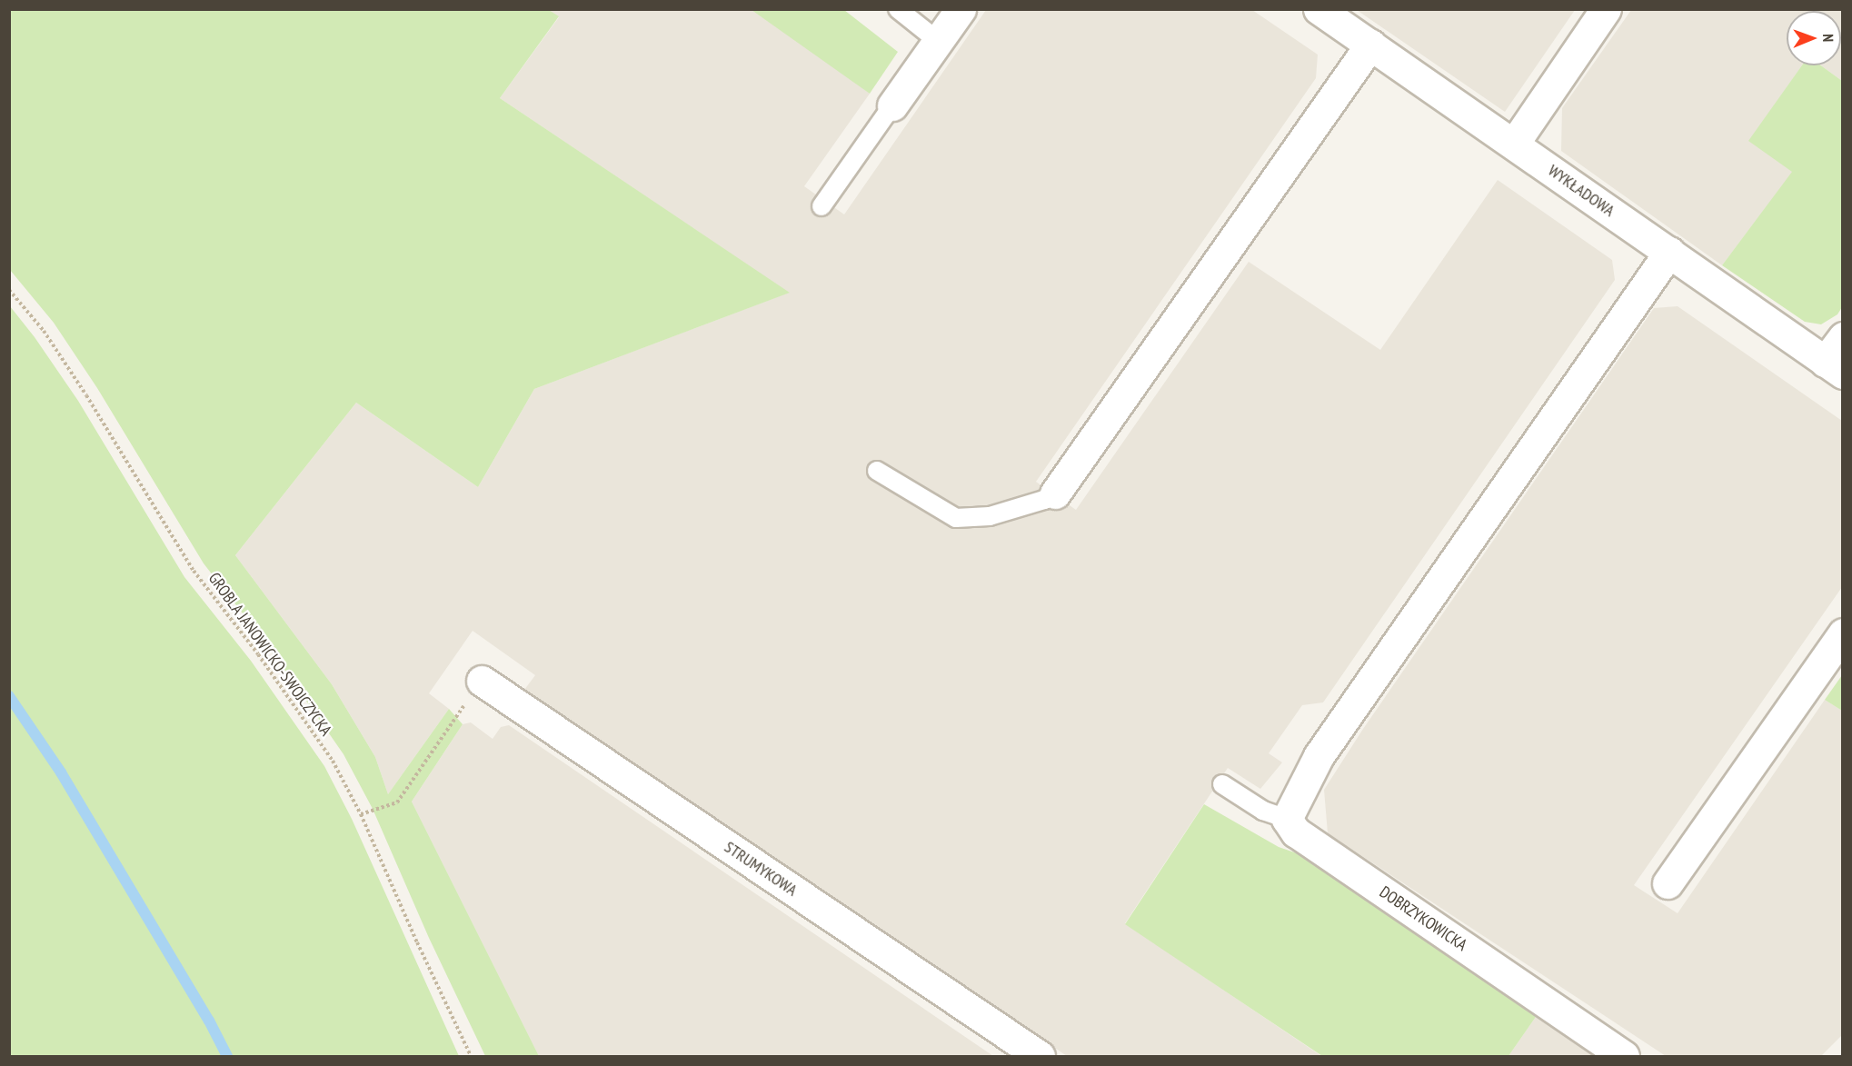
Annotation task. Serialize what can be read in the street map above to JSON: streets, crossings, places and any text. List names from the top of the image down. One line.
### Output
{"streets":{"street":["WYKŁADOWA","STRUMYKOWA","DOBRZYKOWICKA"],"path":["GROBLA JANOWICKO-SWOJCZYCKA"]},"north":"right"}
